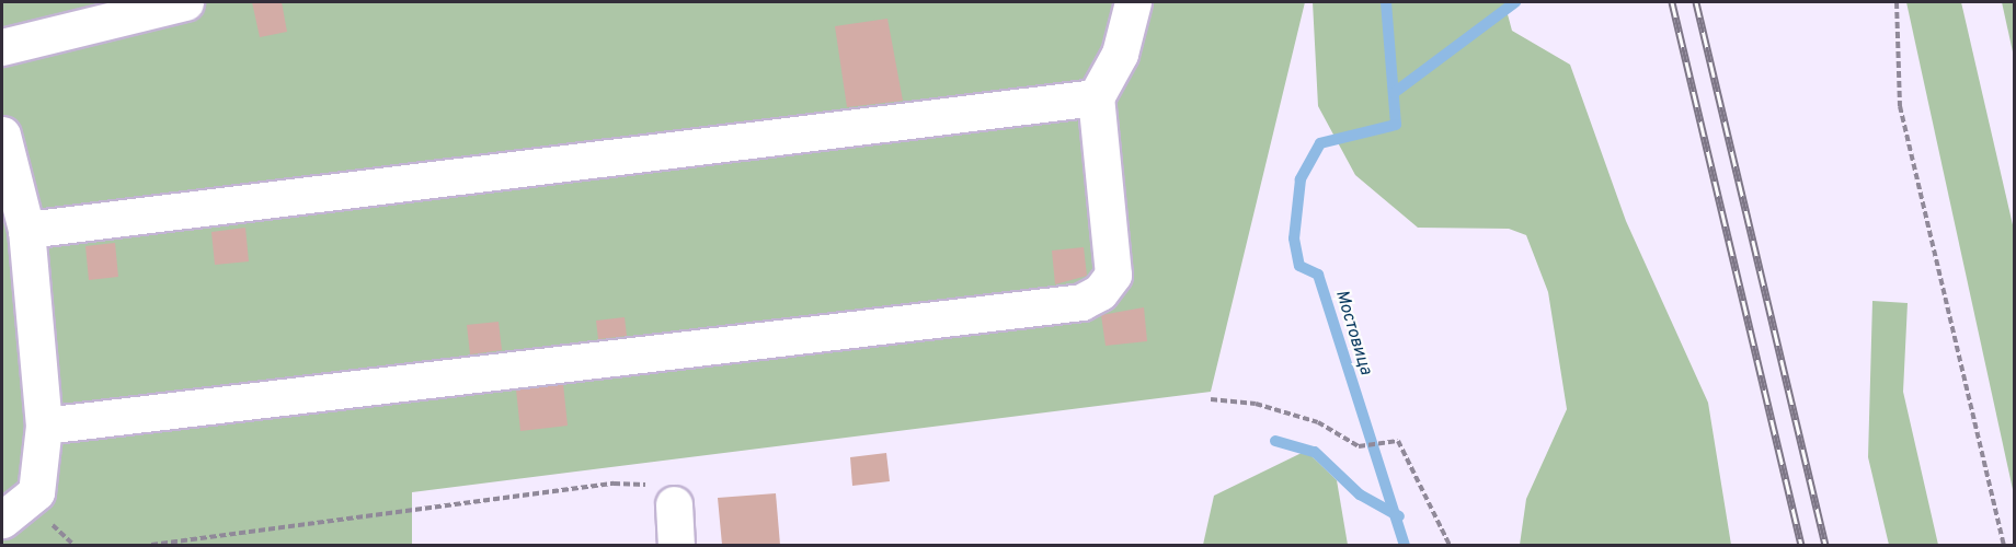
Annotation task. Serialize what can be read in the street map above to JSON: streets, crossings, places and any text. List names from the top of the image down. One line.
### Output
{"water":["Мостовица"]}
